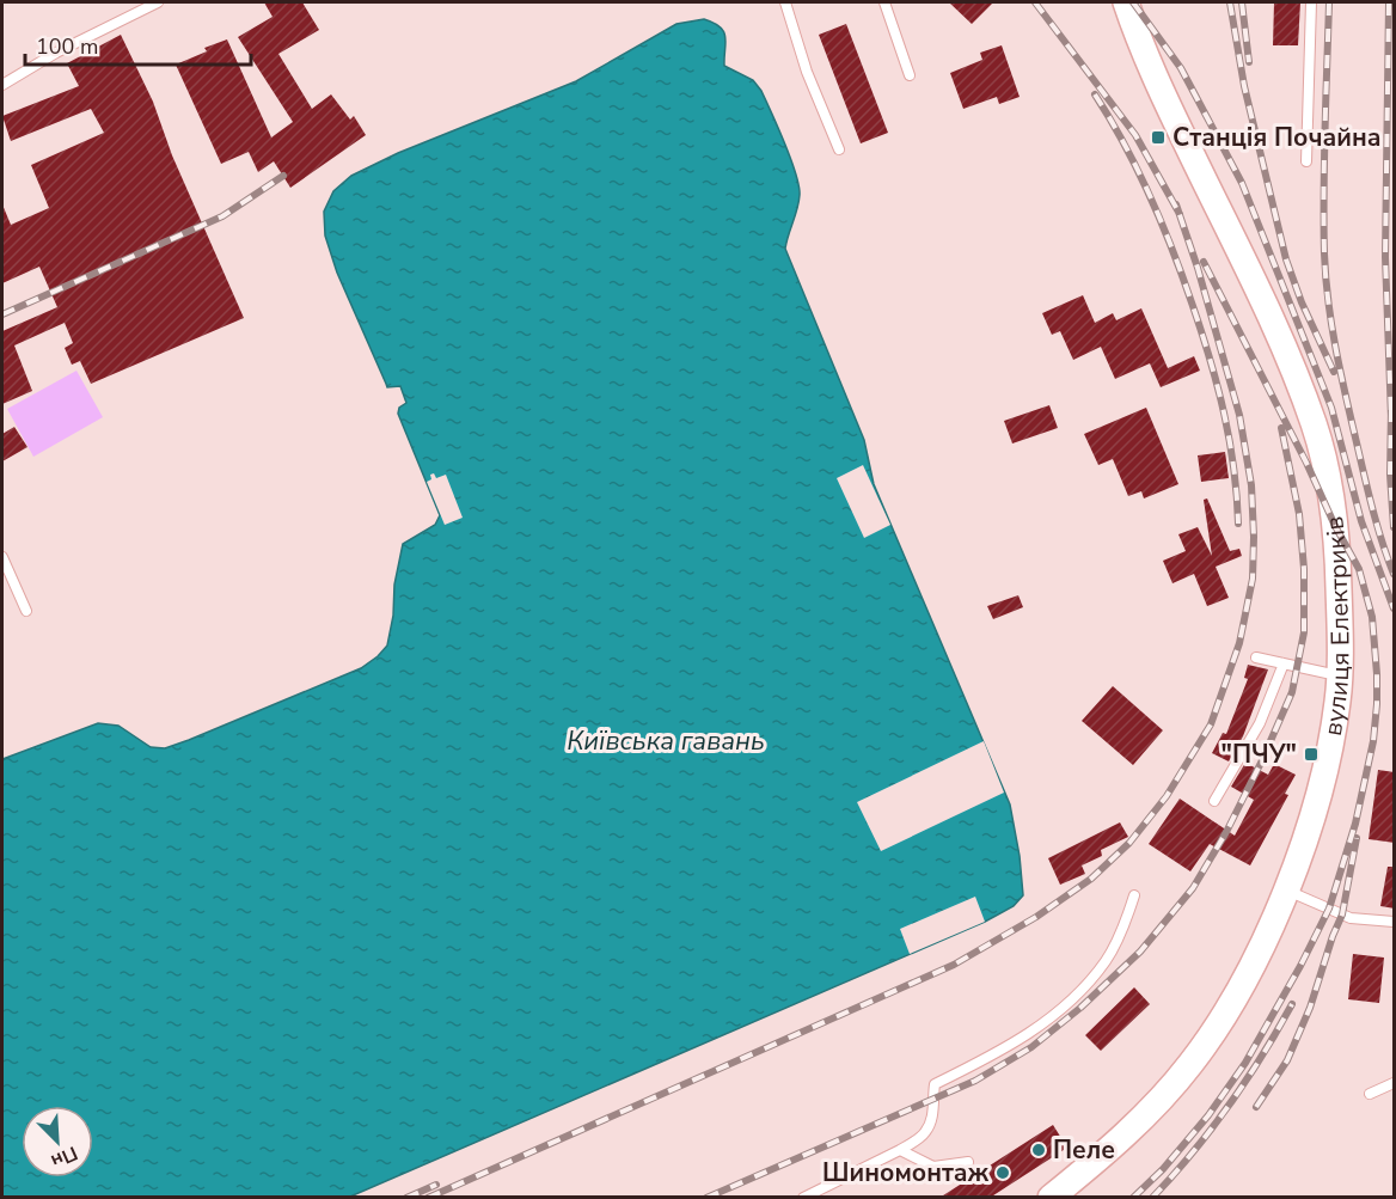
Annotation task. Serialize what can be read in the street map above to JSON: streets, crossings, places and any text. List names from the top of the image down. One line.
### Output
{"streets":{"street":["вулиця Електриків"]},"water":["Київська гавань"],"places":{"transit":["Станція Почайна","\"ПЧУ\""],"other":["Пеле","Шиномонтаж"]},"scale_bar":"100 m","north":"bottom right"}
